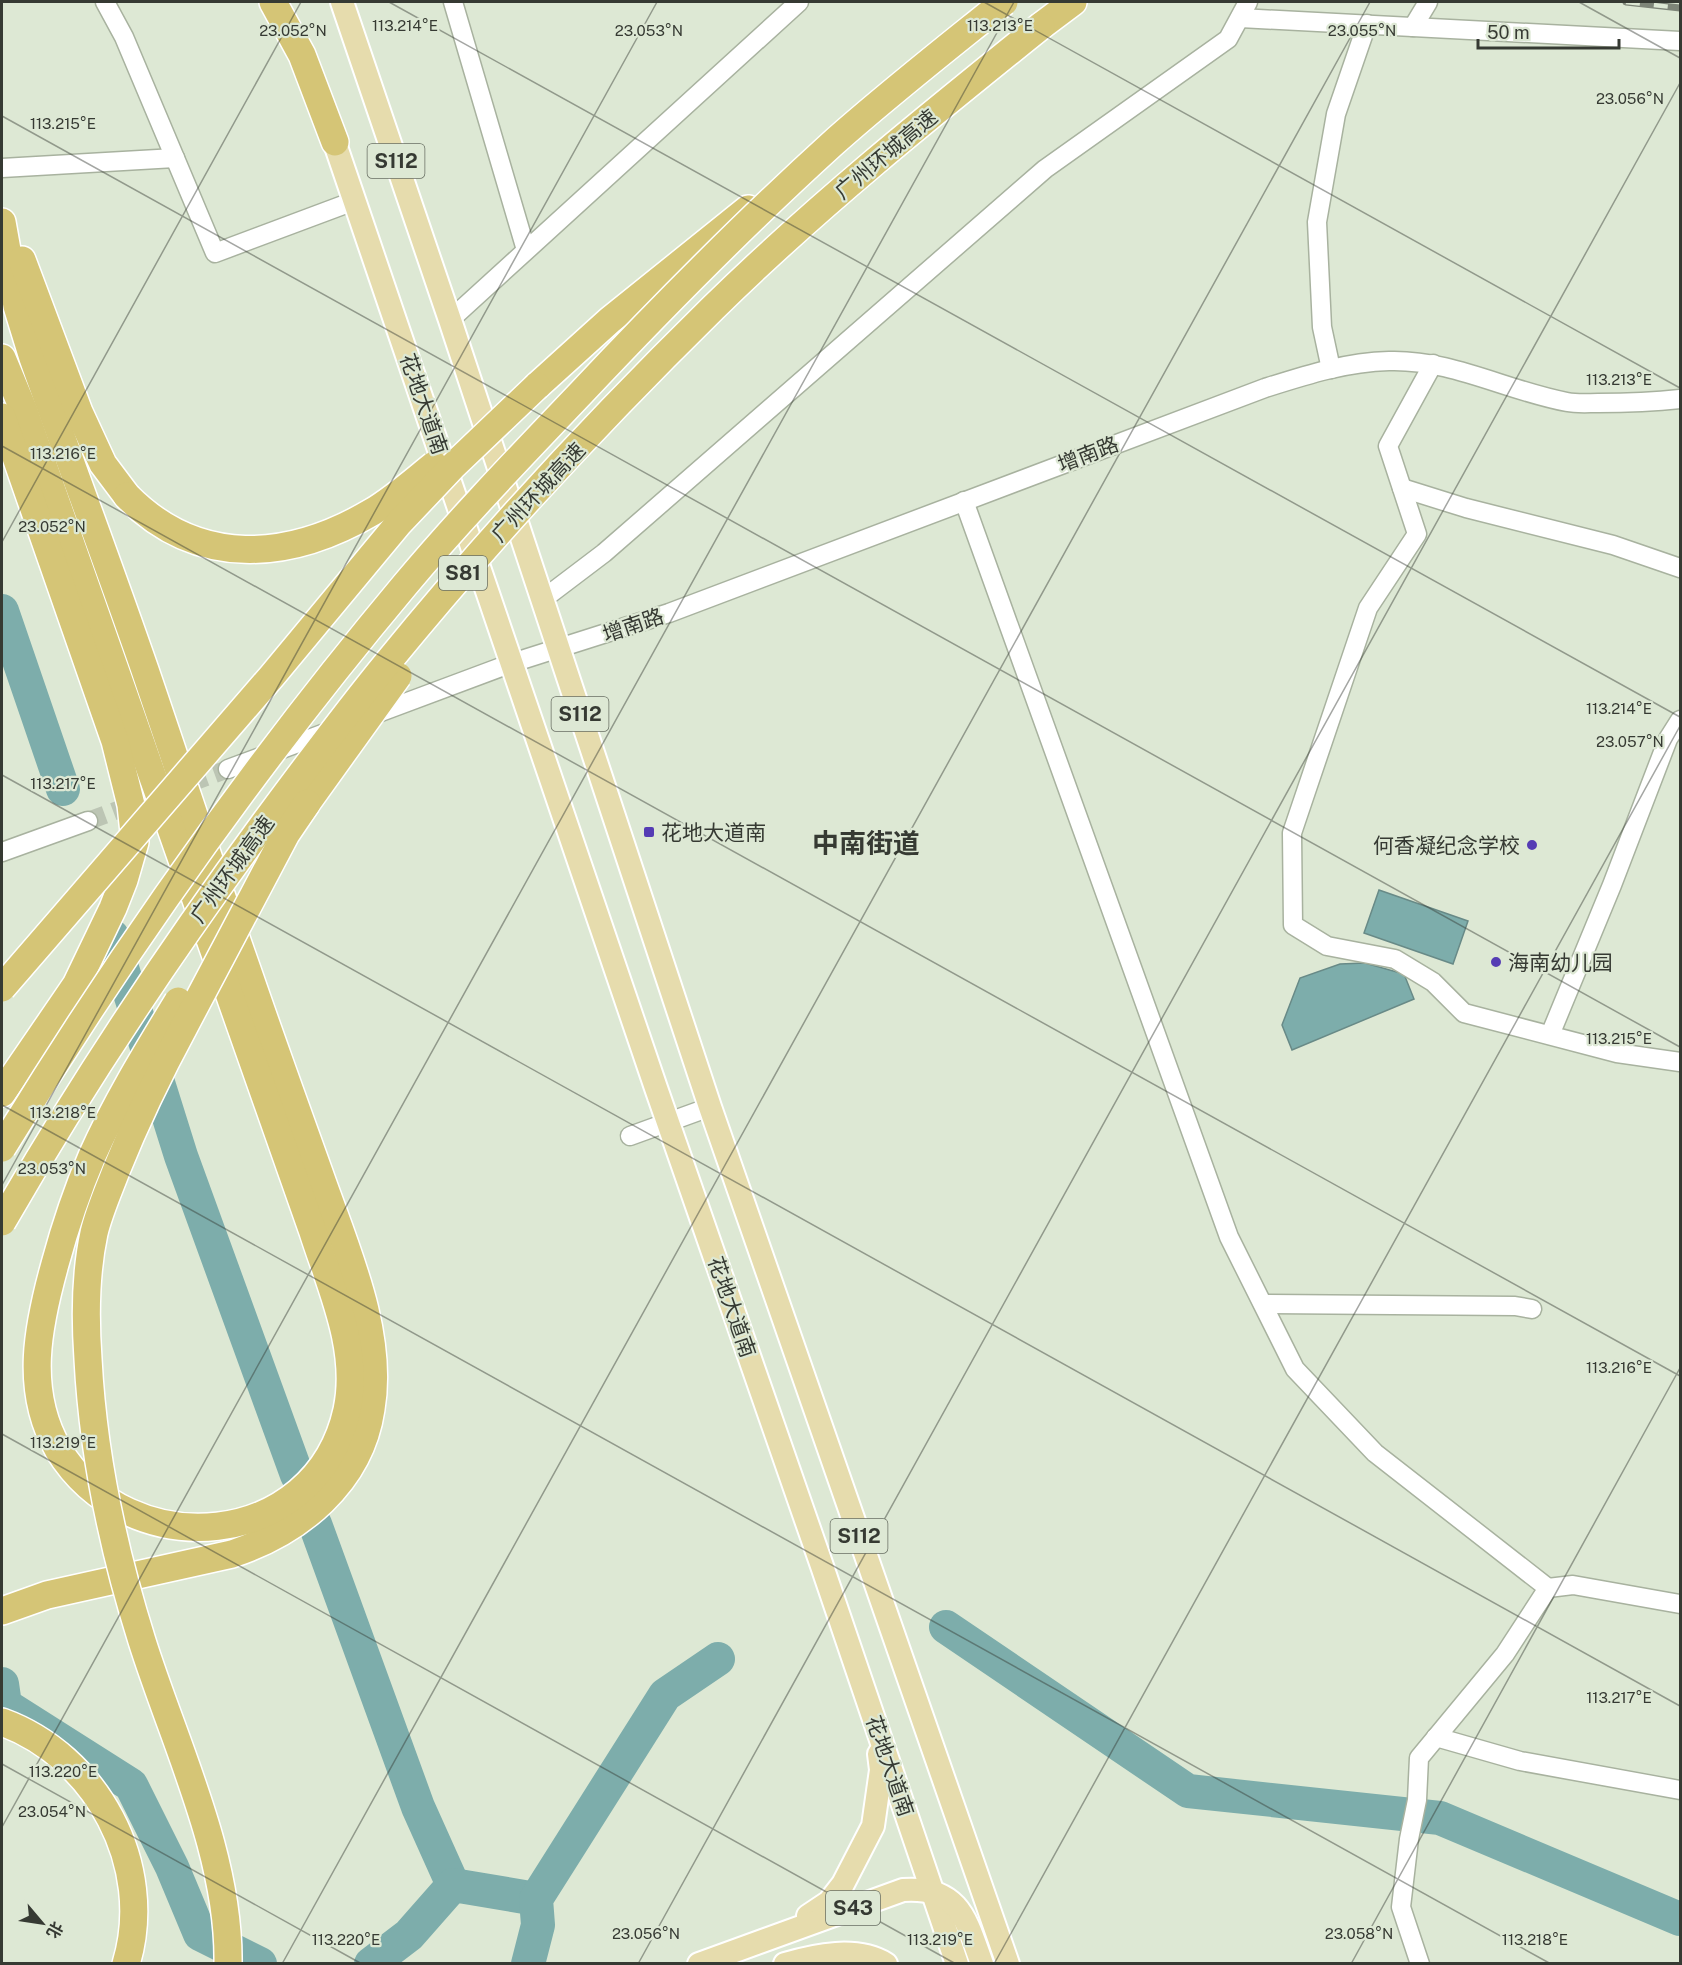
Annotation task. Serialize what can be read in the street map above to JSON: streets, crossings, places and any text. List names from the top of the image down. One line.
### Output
{"streets":{"highway":["广州环城高速","S81"],"main road":["S112","花地大道南","S43"],"street":["增南路"]},"crossings":[["S112","增南路"],["花地大道南","增南路"],["花地大道南","S43"]],"districts":["中南街道"],"places":{"transit":["花地大道南"],"other":["何香凝纪念学校","海南幼儿园"]},"scale_bar":"50 m","north":"bottom right","coordinates":["113.214°E","113.213°E","23.052°N","23.053°N","23.055°N","23.056°N","113.215°E","113.216°E","23.057°N","113.217°E","113.218°E","113.219°E","113.220°E","23.054°N","23.058°N"]}
